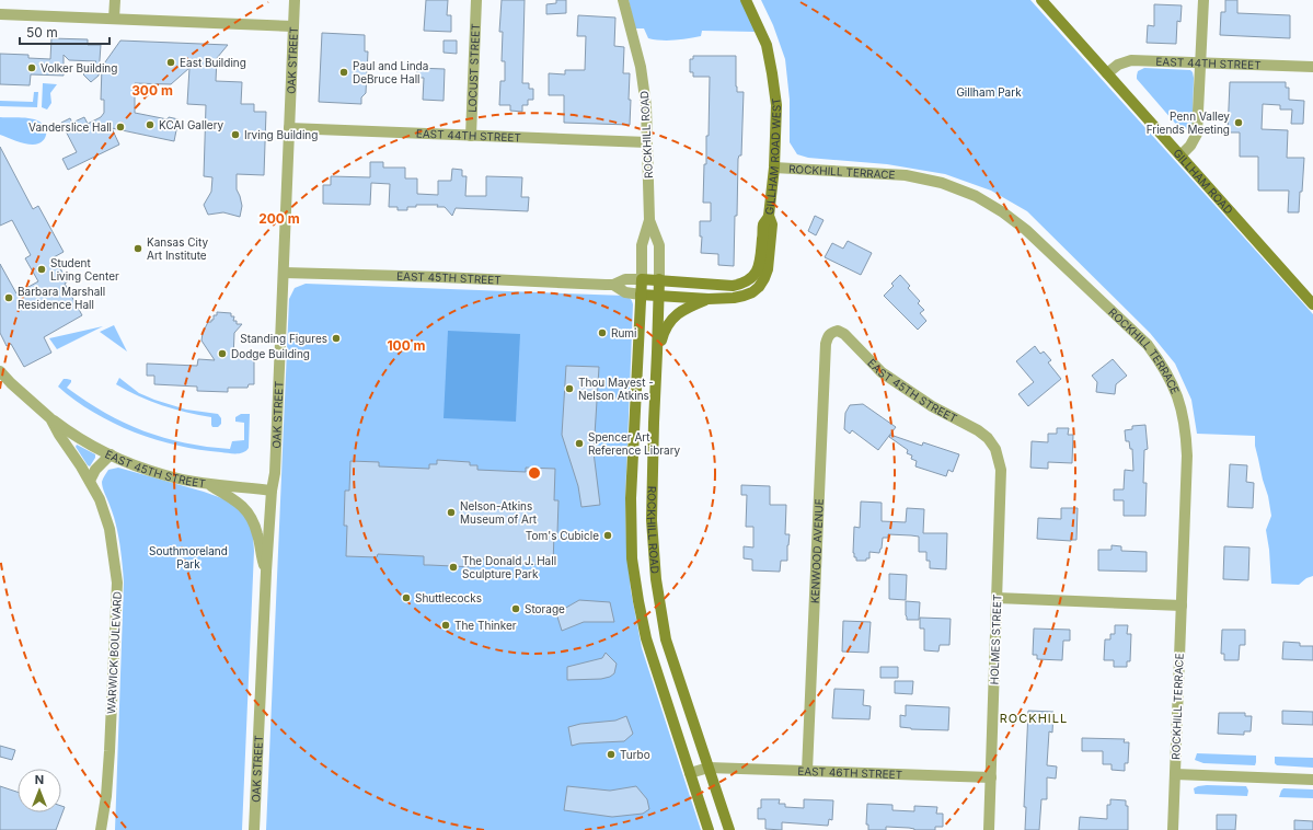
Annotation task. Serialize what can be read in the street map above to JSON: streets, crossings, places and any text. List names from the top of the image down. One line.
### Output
{"streets":{"main road":["ROCKHILL ROAD","GILLHAM ROAD WEST","GILLHAM ROAD","EAST 45TH STREET"],"street":["OAK STREET","EAST 44TH STREET","LOCUST STREET","ROCKHILL TERRACE","KENWOOD AVENUE","HOLMES STREET","WARWICK BOULEVARD","EAST 46TH STREET"]},"crossings":[["OAK STREET","EAST 44TH STREET"],["OAK STREET","EAST 45TH STREET"],["EAST 44TH STREET","LOCUST STREET"],["EAST 44TH STREET","ROCKHILL ROAD"],["EAST 44TH STREET","GILLHAM ROAD"],["ROCKHILL ROAD","EAST 45TH STREET"],["ROCKHILL ROAD","EAST 46TH STREET"],["GILLHAM ROAD WEST","ROCKHILL TERRACE"],["GILLHAM ROAD WEST","EAST 45TH STREET"],["EAST 45TH STREET","KENWOOD AVENUE"],["EAST 45TH STREET","HOLMES STREET"],["EAST 45TH STREET","WARWICK BOULEVARD"],["KENWOOD AVENUE","EAST 46TH STREET"],["HOLMES STREET","EAST 46TH STREET"]],"districts":["ROCKHILL"],"parks":["Gillham Park","Southmoreland Park"],"places":["East Building","Volker Building","Paul and Linda DeBruce Hall","Penn Valley Friends Meeting","KCAI Gallery","Vanderslice Hall","Irving Building","Kansas City Art Institute","Student Living Center","Barbara Marshall Residence Hall","Rumi","Standing Figures","Dodge Building","Thou Mayest - Nelson Atkins","Spencer Art Reference Library","Nelson-Atkins Museum of Art","Tom's Cubicle","The Donald J. Hall Sculpture Park","Shuttlecocks","Storage","The Thinker","Turbo"],"scale_bar":"50 m","north":"top","rings":["300 m","200 m","100 m"]}
